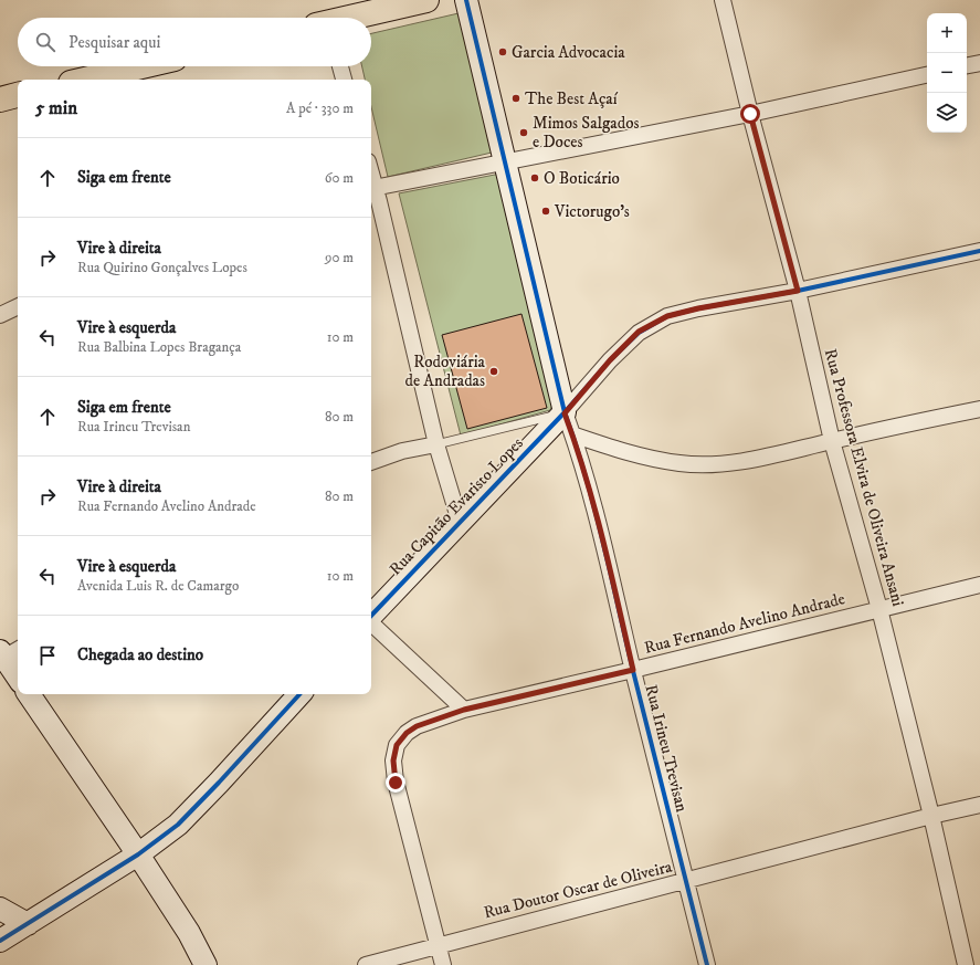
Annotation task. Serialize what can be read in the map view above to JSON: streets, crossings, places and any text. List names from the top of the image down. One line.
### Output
{"streets":{"street":["Rua Professora Elvira de Oliveira Ansani","Rua Capitão Evaristo Lopes","Rua Fernando Avelino Andrade","Rua Irineu Trevisan","Rua Doutor Oscar de Oliveira"]},"crossings":[["Rua Professora Elvira de Oliveira Ansani","Rua Fernando Avelino Andrade"],["Rua Professora Elvira de Oliveira Ansani","Rua Doutor Oscar de Oliveira"],["Rua Capitão Evaristo Lopes","Rua Irineu Trevisan"],["Rua Fernando Avelino Andrade","Rua Irineu Trevisan"],["Rua Fernando Avelino Andrade","Rua Doutor Oscar de Oliveira"],["Rua Irineu Trevisan","Rua Doutor Oscar de Oliveira"]],"places":["Garcia Advocacia","The Best Açaí","Mimos Salgados e Doces","O Boticário","Victorugo's","Rodoviária de Andradas"],"page":{"map_buttons":["+","−"],"search":"Pesquisar aqui","heading":["5 min","A pé · 330 m"],"list":[["Siga em frente","60 m"],["Vire à direita","Rua Quirino Gonçalves Lopes","90 m"],["Vire à esquerda","Rua Balbina Lopes Bragança","10 m"],["Siga em frente","Rua Irineu Trevisan","80 m"],["Vire à direita","Rua Fernando Avelino Andrade","80 m"],["Vire à esquerda","Avenida Luis R. de Camargo","10 m"],"Chegada ao destino"]}}
